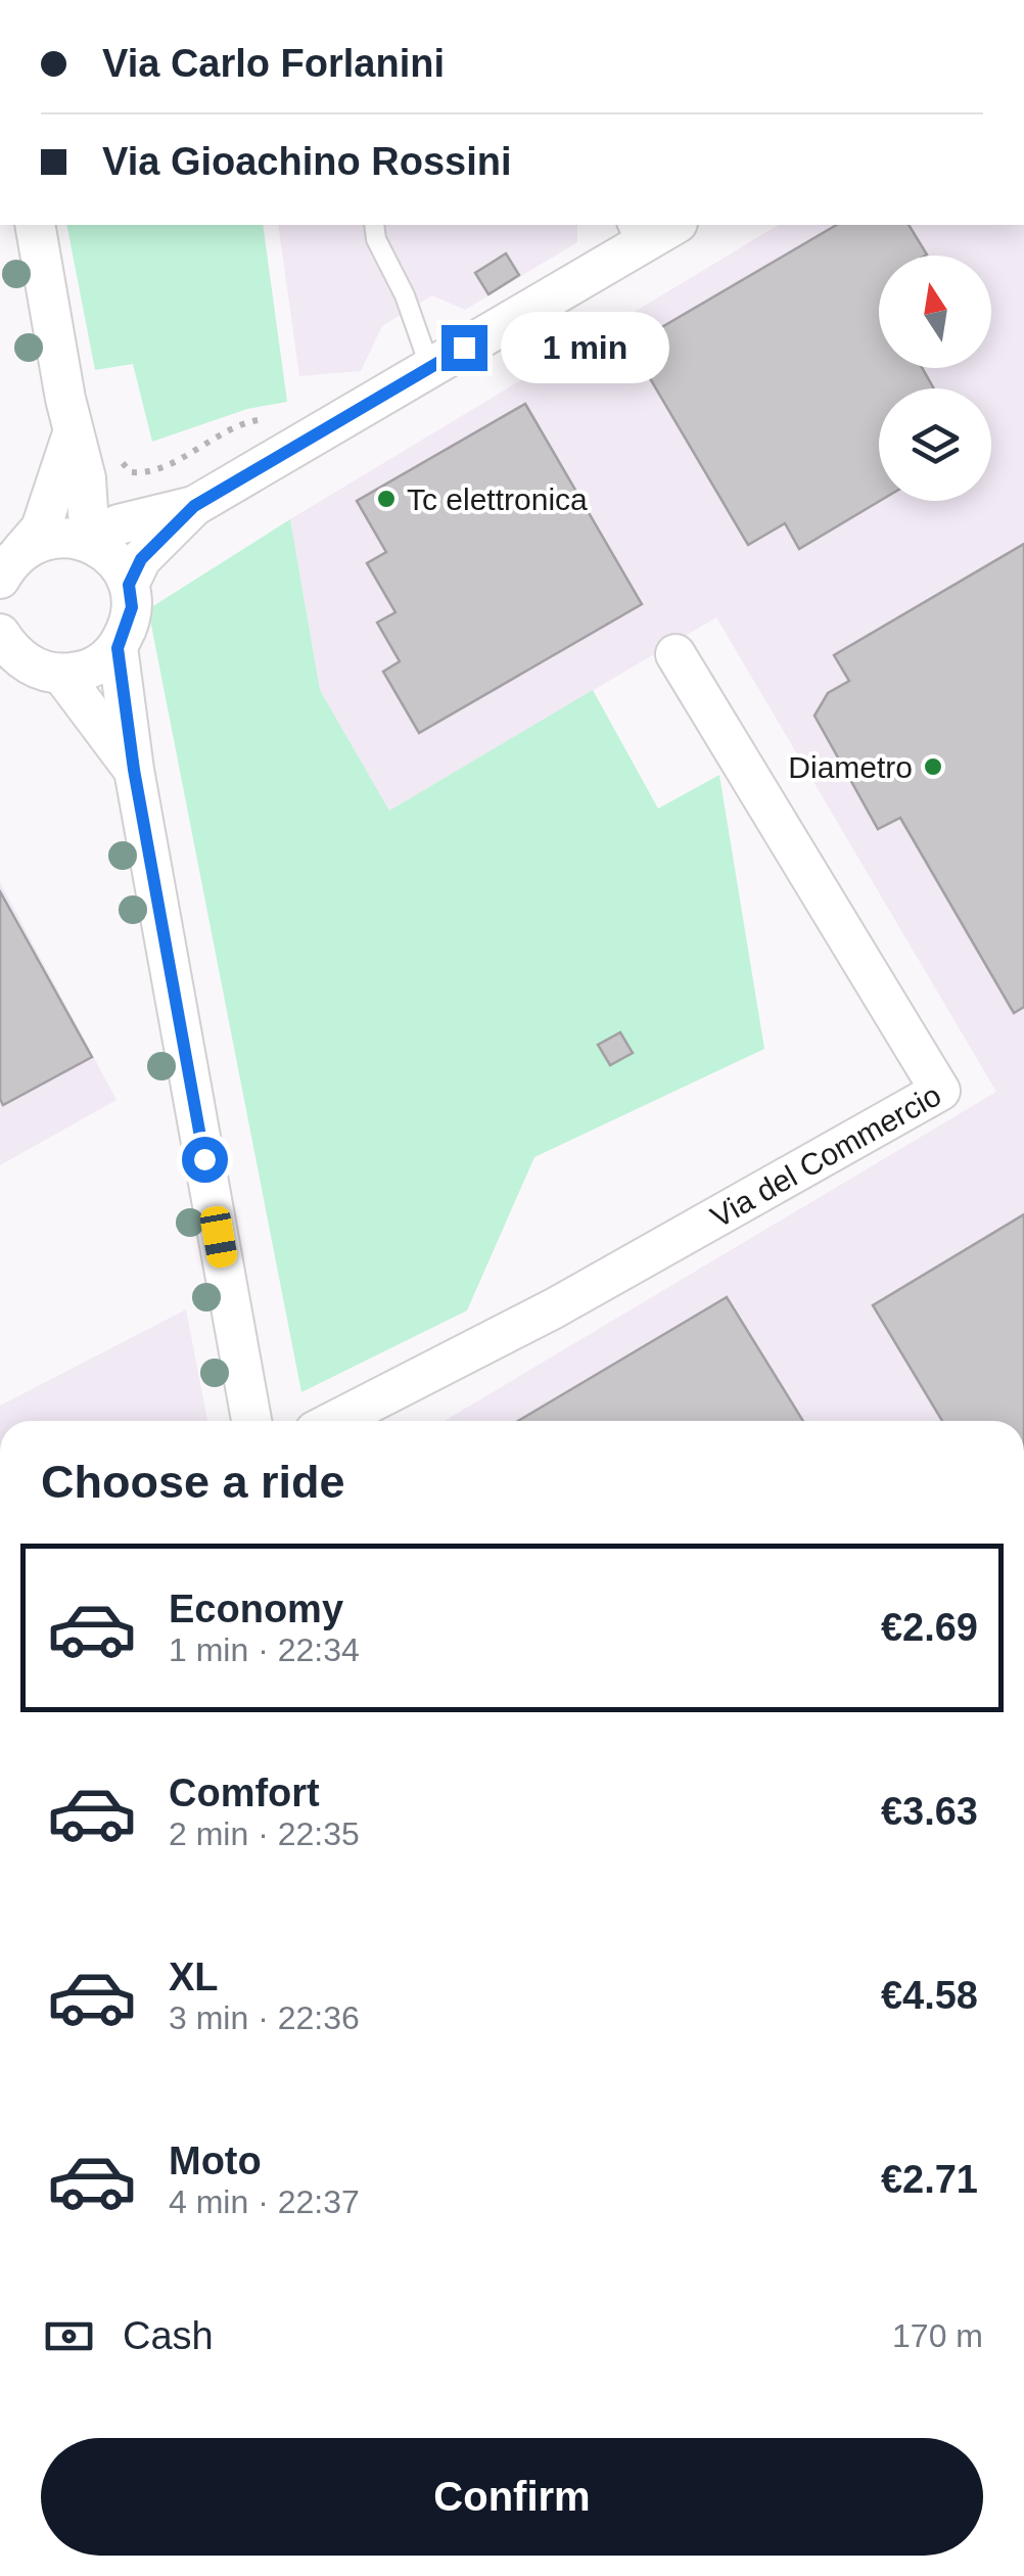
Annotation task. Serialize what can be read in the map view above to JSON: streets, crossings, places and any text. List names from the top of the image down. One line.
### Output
{"streets":{"street":["Via del Commercio"]},"places":["Tc elettronica","Diametro"],"north":"top","page":{"banner":["Via Carlo Forlanini","Via Gioachino Rossini"],"bubble":"1 min","heading":"Choose a ride","list":[{"name":"Economy","note":"1 min · 22:34","value":"€2.69"},{"name":"Comfort","note":"2 min · 22:35","value":"€3.63"},{"name":"XL","note":"3 min · 22:36","value":"€4.58"},{"name":"Moto","note":"4 min · 22:37","value":"€2.71"}],"pay":["Cash","170 m"],"buttons":"Confirm"}}
